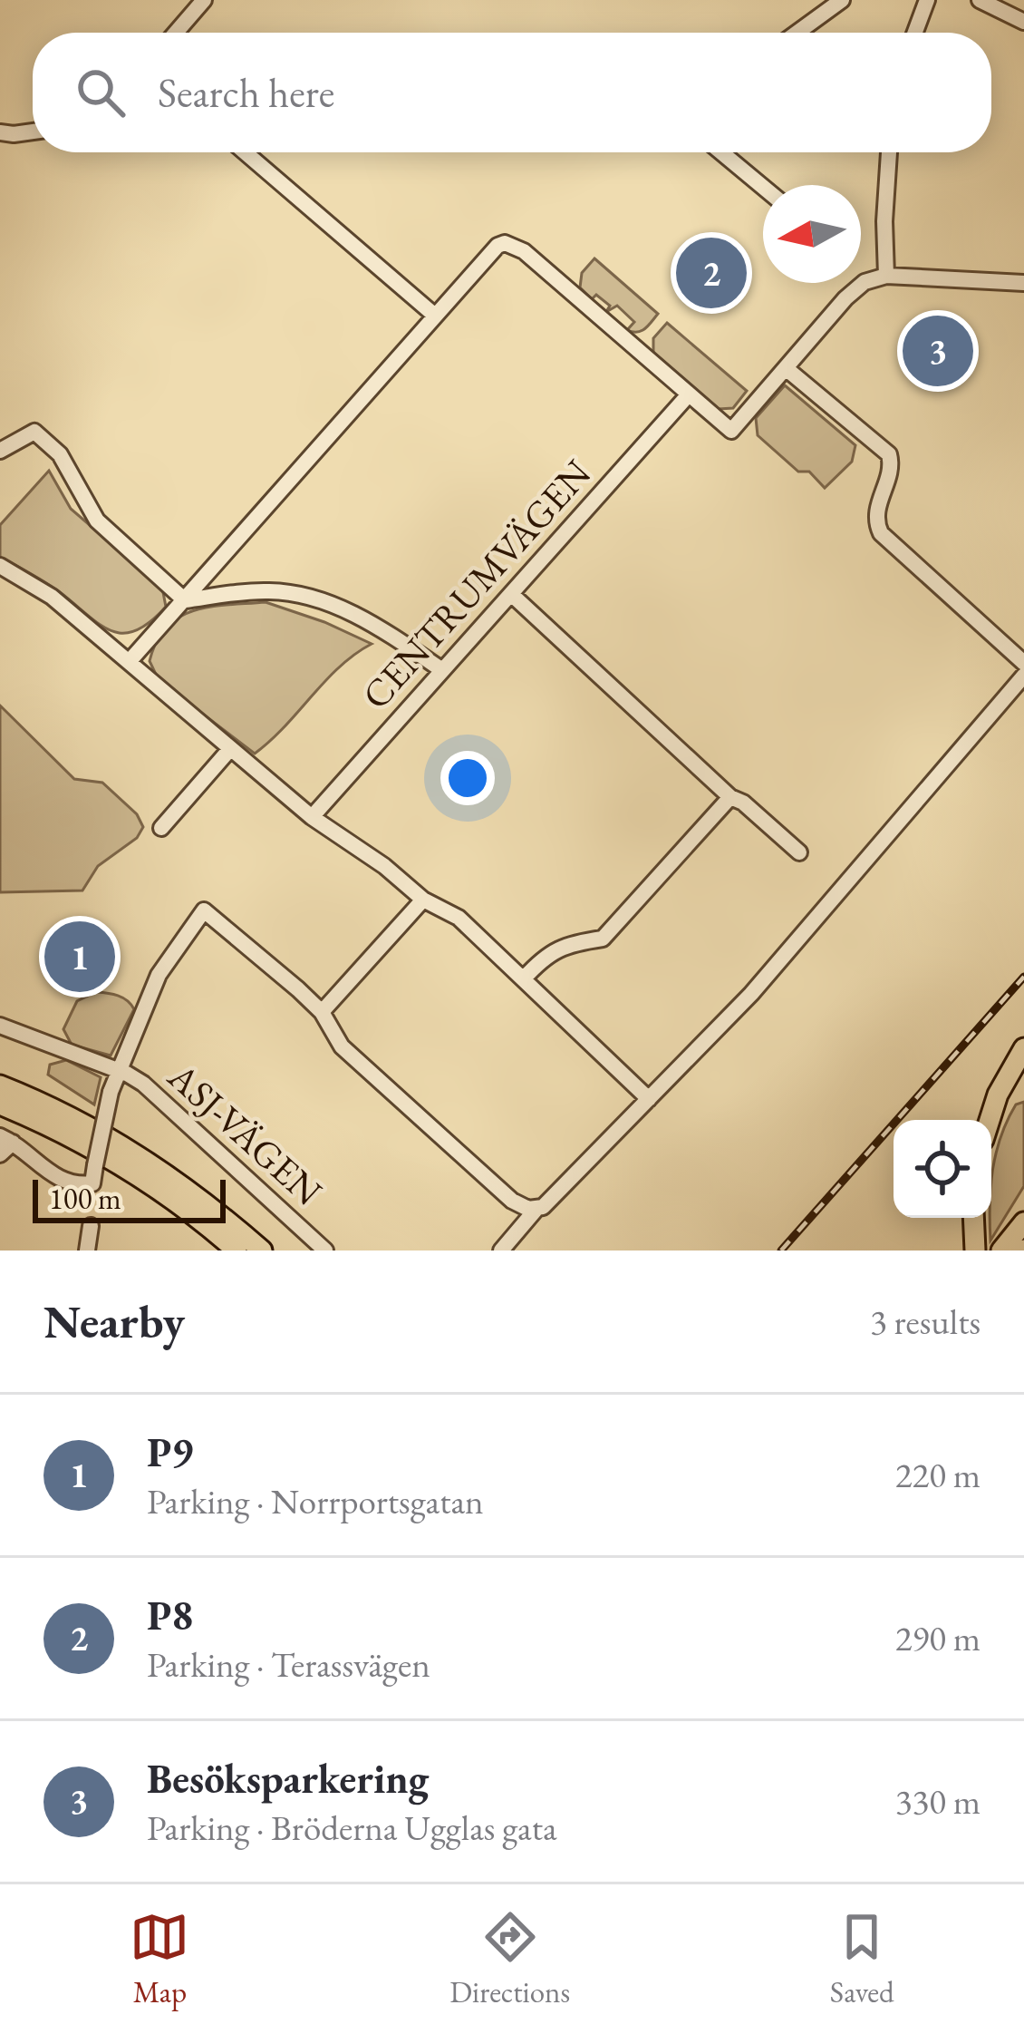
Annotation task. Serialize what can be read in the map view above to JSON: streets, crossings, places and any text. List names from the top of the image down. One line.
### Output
{"streets":{"street":["CENTRUMVÄGEN","ASJ-VÄGEN"]},"scale_bar":"100 m","north":"left","page":{"search":"Search here","pins":["2","3","1"],"scale":"100 m","heading":["Nearby","3 results"],"list":[{"mark":"1","name":"P9","note":"Parking · Norrportsgatan","value":"220 m"},{"mark":"2","name":"P8","note":"Parking · Terassvägen","value":"290 m"},{"mark":"3","name":"Besöksparkering","note":"Parking · Bröderna Ugglas gata","value":"330 m"}],"nav":["Map","Directions","Saved"]}}
